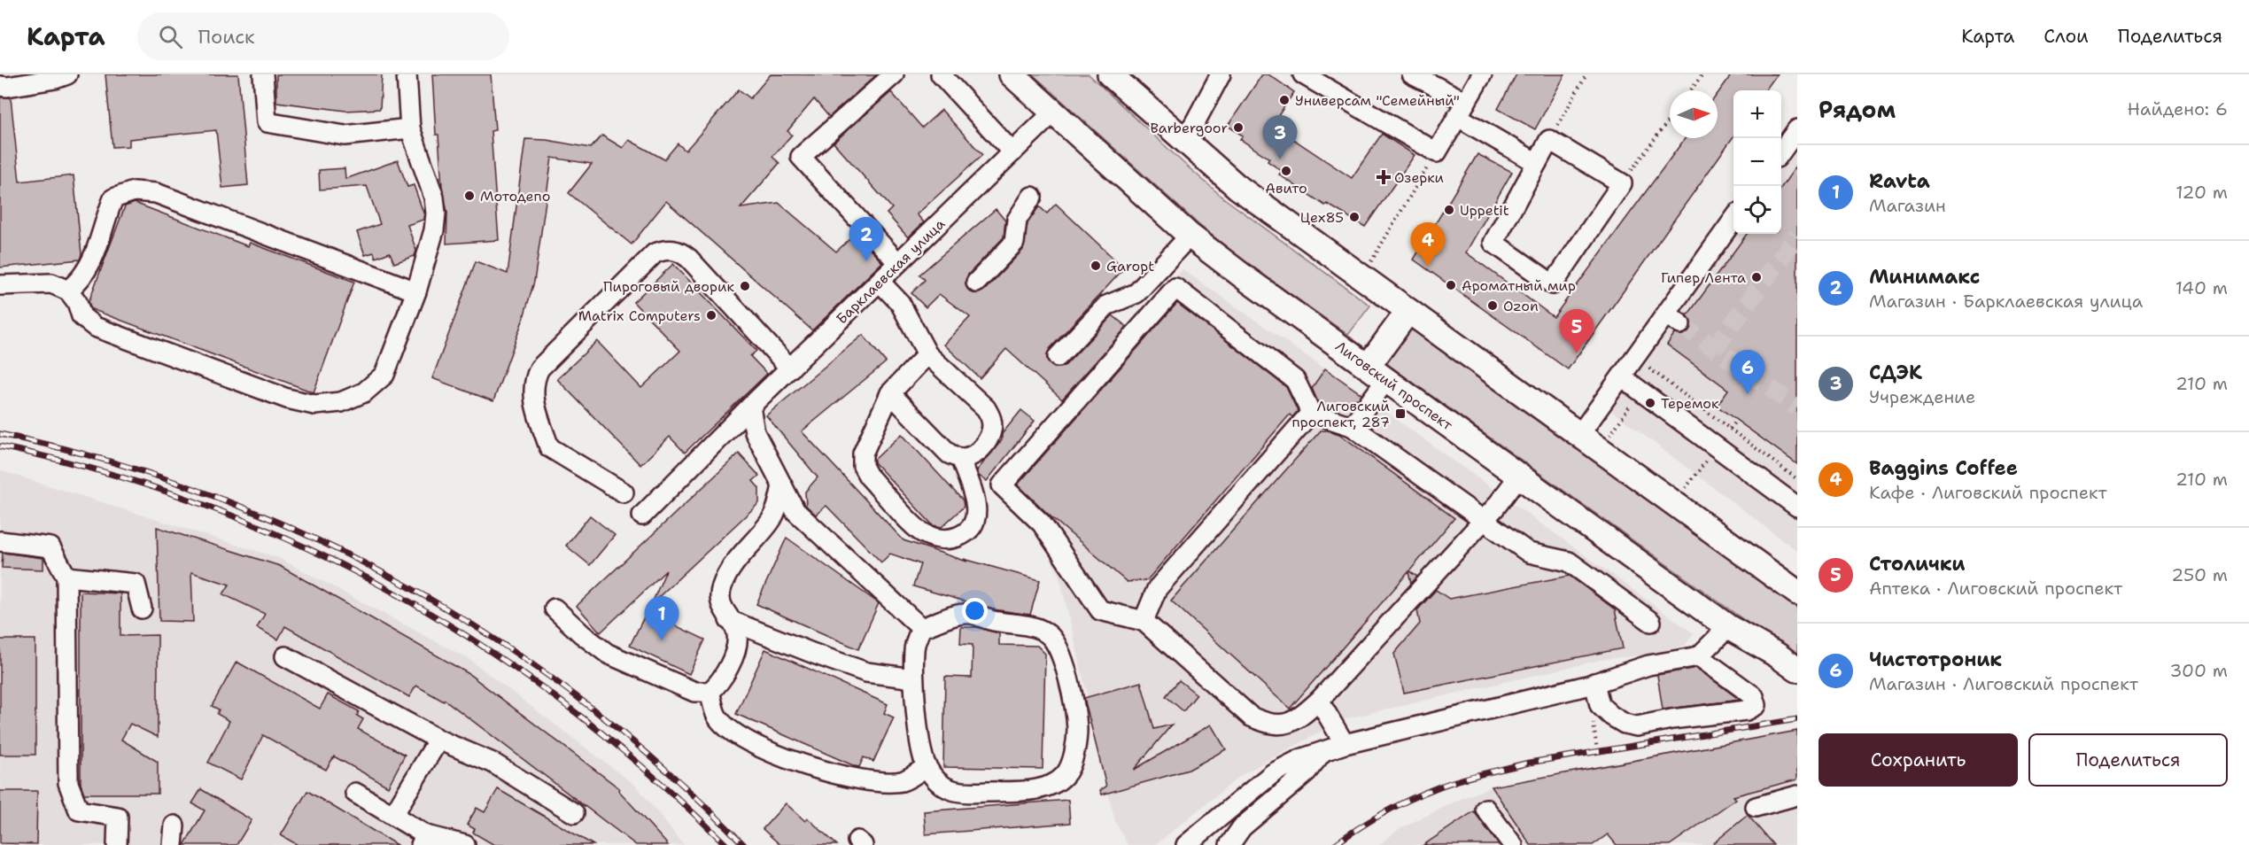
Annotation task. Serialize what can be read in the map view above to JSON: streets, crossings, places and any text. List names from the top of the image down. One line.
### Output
{"streets":{"main road":["Лиговский проспект"],"street":["Барклаевская улица"]},"crossings":[["Барклаевская улица","Лиговский проспект"]],"places":{"other":["Универсам \"Семейный\"","Barbergoor","Авито","Мотодепо","Uppetit","Цех85","Garopt","Гипер Лента","Ароматный мир","Пироговый дворик","Ozon","Matrix Computers","Теремок"],"health":["Озерки"],"transit":["Лиговский проспект, 287"]},"north":"right","page":{"header":"Карта","search":"Поиск","nav":["Карта","Слои","Поделиться"],"heading":["Рядом","Найдено: 6"],"map_buttons":["+","−"],"pins":["3","2","4","5","6","1"],"list":[{"mark":"1","name":"Ravta","note":"Магазин","value":"120 m"},{"mark":"2","name":"Минимакс","note":"Магазин · Барклаевская улица","value":"140 m"},{"mark":"3","name":"СДЭК","note":"Учреждение","value":"210 m"},{"mark":"4","name":"Baggins Coffee","note":"Кафе · Лиговский проспект","value":"210 m"},{"mark":"5","name":"Столички","note":"Аптека · Лиговский проспект","value":"250 m"},{"mark":"6","name":"Чистотроник","note":"Магазин · Лиговский проспект","value":"300 m"}],"buttons":["Сохранить","Поделиться"]}}
